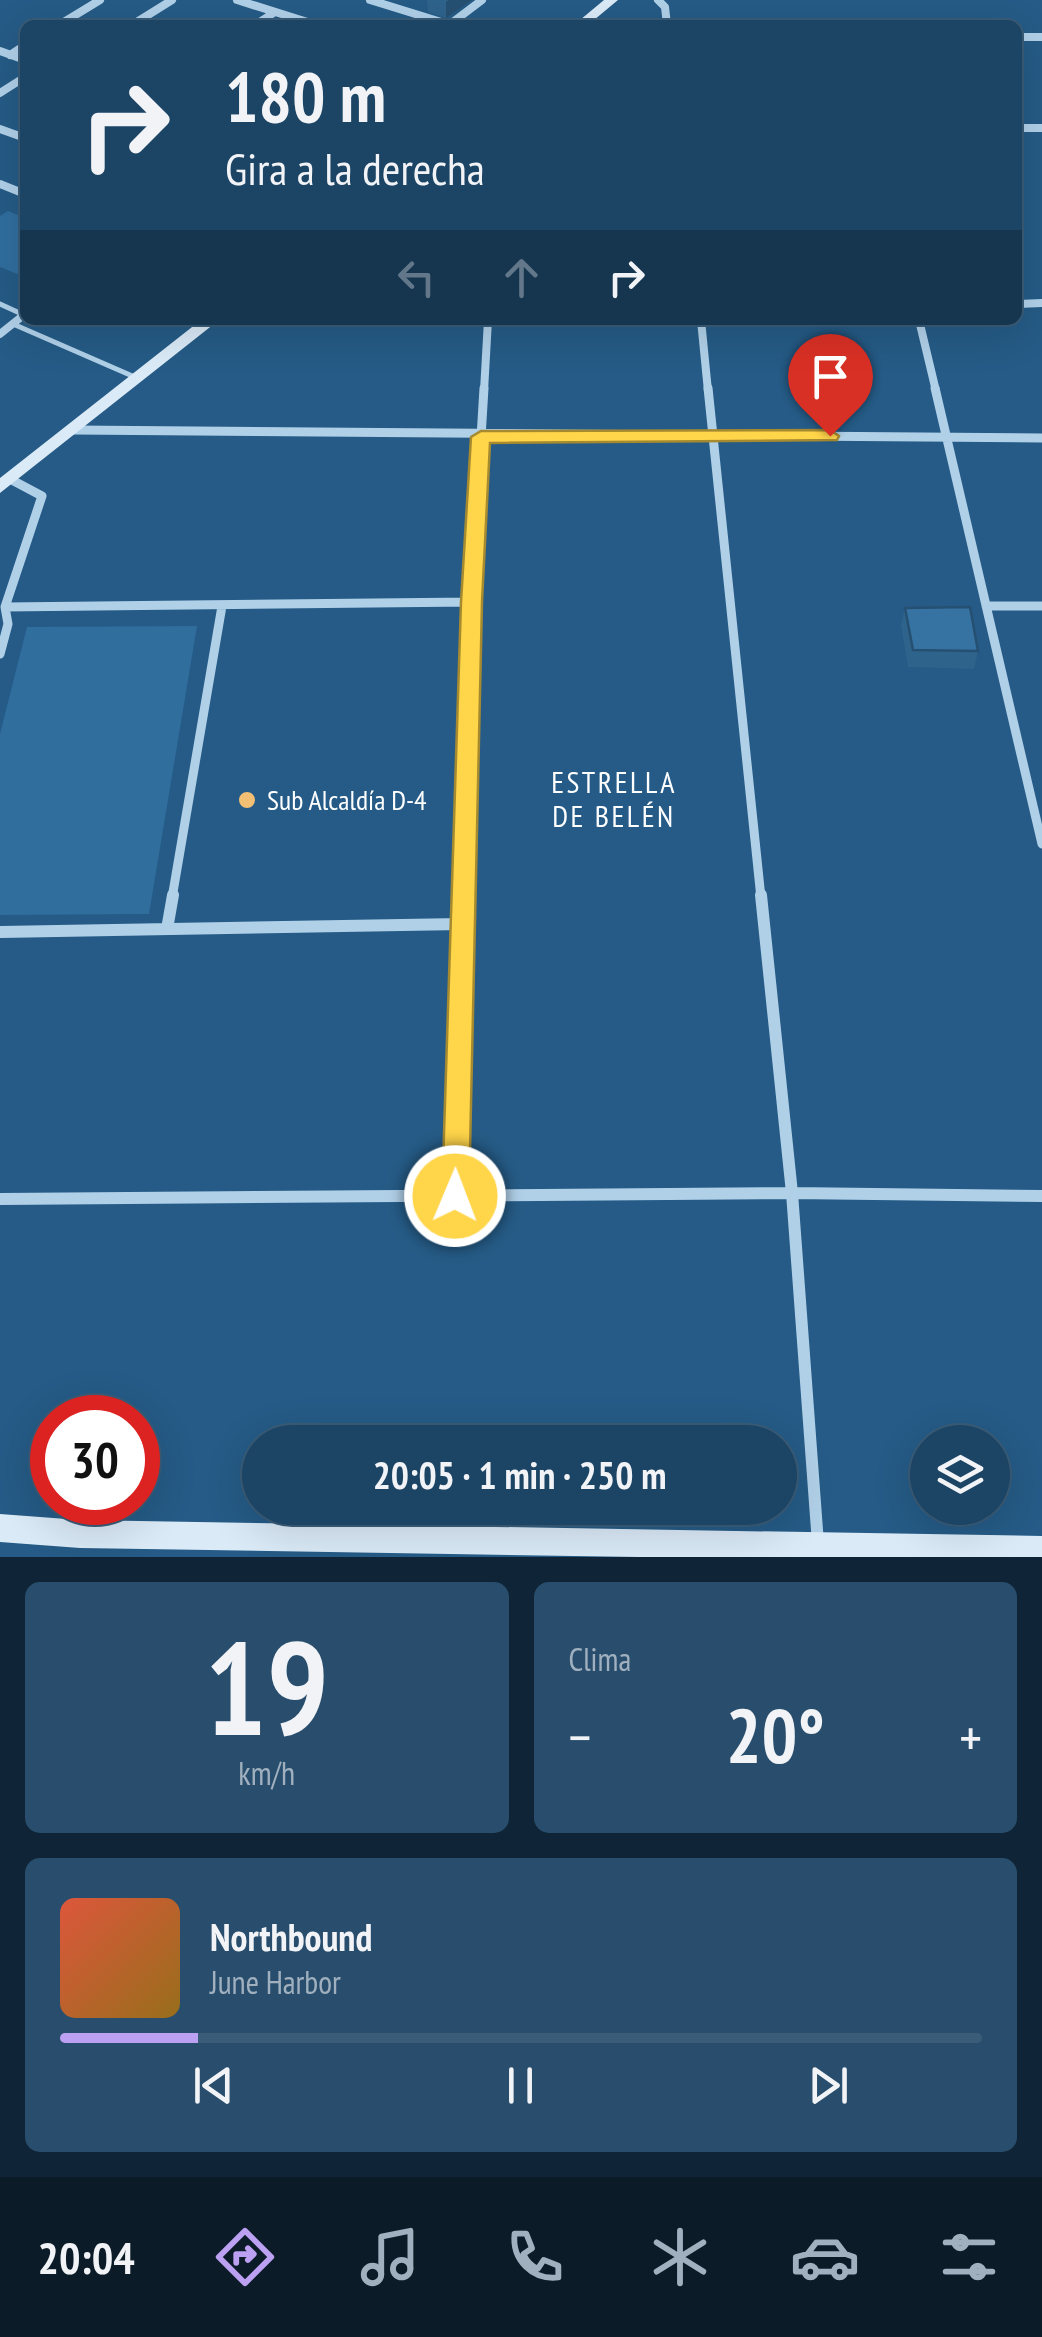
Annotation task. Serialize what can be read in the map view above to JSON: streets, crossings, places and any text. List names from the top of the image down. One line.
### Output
{"districts":["ESTRELLA DE BELÉN"],"places":["Sub Alcaldía D-4"],"page":{"turn":["180 m","Gira a la derecha"],"limit":"30","trip":"20:05 · 1 min · 250 m","tile":[["19","km/h"],"Clima"],"heat":["−","20°","+"],"song":["Northbound","June Harbor"],"tabs":"20:04"}}
